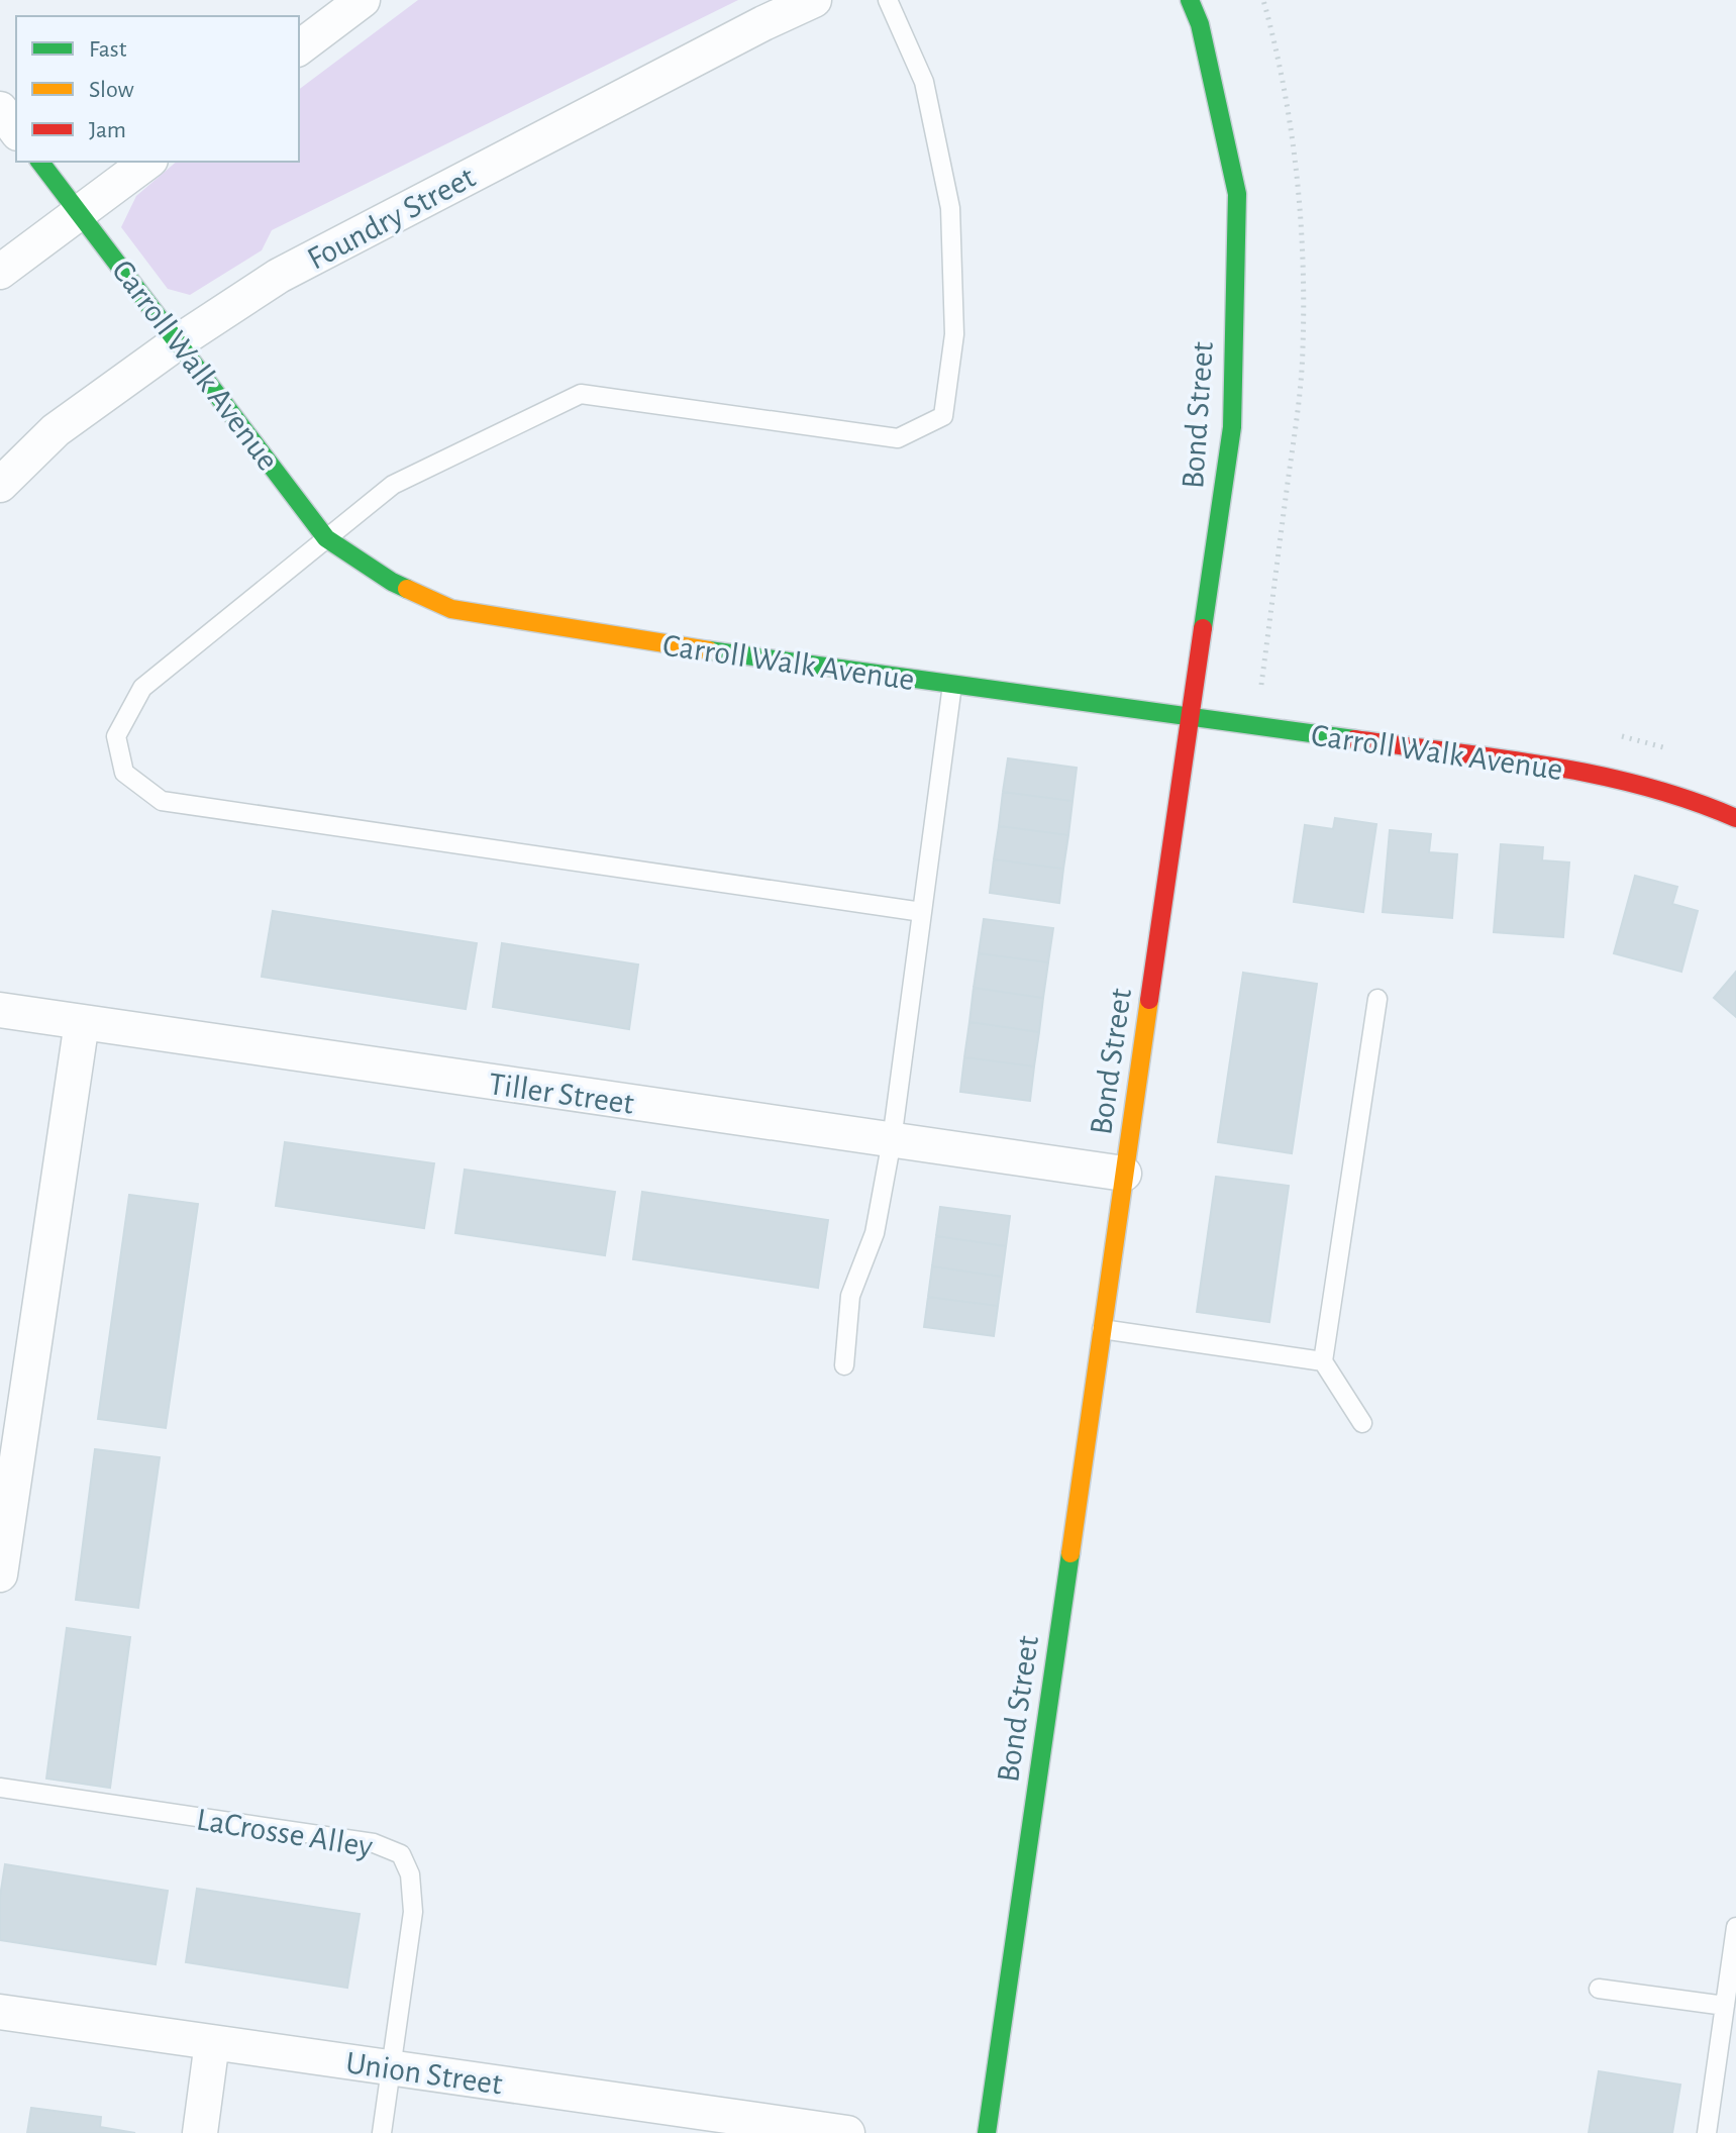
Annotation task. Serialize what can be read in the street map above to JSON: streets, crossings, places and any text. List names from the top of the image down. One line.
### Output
{"streets":{"street":["Foundry Street","Carroll Walk Avenue","Bond Street","Tiller Street","Union Street"],"lane":["LaCrosse Alley"]},"crossings":[["Foundry Street","Carroll Walk Avenue"],["Carroll Walk Avenue","Bond Street"],["Bond Street","Tiller Street"],["LaCrosse Alley","Union Street"]],"legend":["Fast","Slow","Jam"]}
